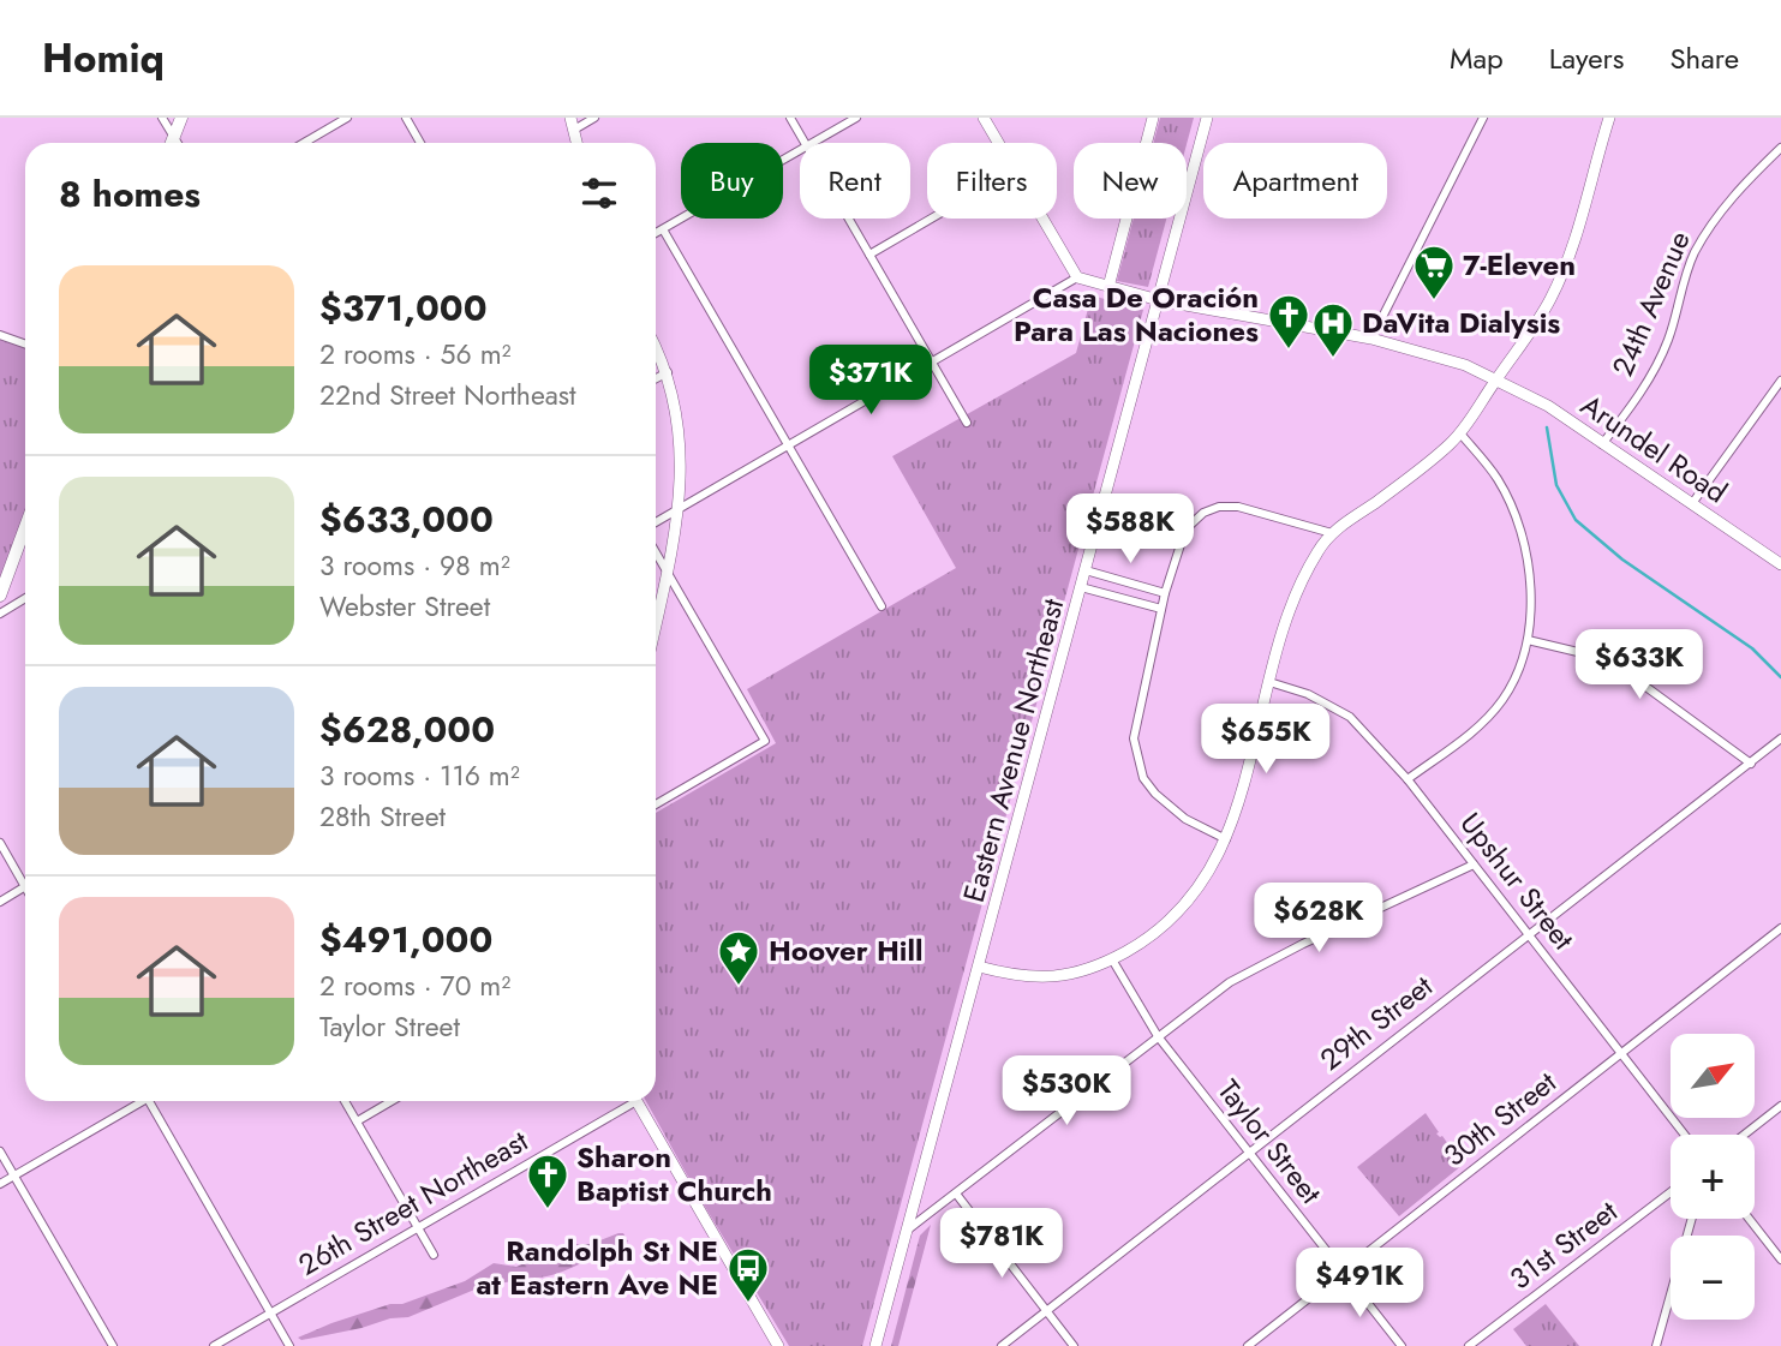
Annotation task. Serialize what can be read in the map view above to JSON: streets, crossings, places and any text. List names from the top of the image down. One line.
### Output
{"streets":{"street":["24th Avenue","Arundel Road","Eastern Avenue Northeast","Upshur Street","29th Street","30th Street","Taylor Street","26th Street Northeast","31st Street"]},"crossings":[["24th Avenue","Arundel Road"],["Arundel Road","Eastern Avenue Northeast"],["Upshur Street","29th Street"],["Upshur Street","30th Street"],["29th Street","Taylor Street"],["30th Street","Taylor Street"]],"places":{"supermarket":["7-Eleven"],"church":["Casa De Oración Para Las Naciones","Sharon Baptist Church"],"hospital":["DaVita Dialysis"],"place":["Hoover Hill"],"bus stop":["Randolph St NE at Eastern Ave NE"]},"north":"top right","page":{"header":"Homiq","nav":["Map","Layers","Share"],"chip":["Buy","Rent","Filters","New","Apartment"],"heading":"8 homes","list":[{"name":"$371,000","note":"2 rooms · 56 m² · 22nd Street Northeast"},{"name":"$633,000","note":"3 rooms · 98 m² · Webster Street"},{"name":"$628,000","note":"3 rooms · 116 m² · 28th Street"},{"name":"$491,000","note":"2 rooms · 70 m² · Taylor Street"}],"price":["$371K","$588K","$633K","$655K","$628K","$530K","$781K","$491K"],"map_buttons":["+","−"]}}
